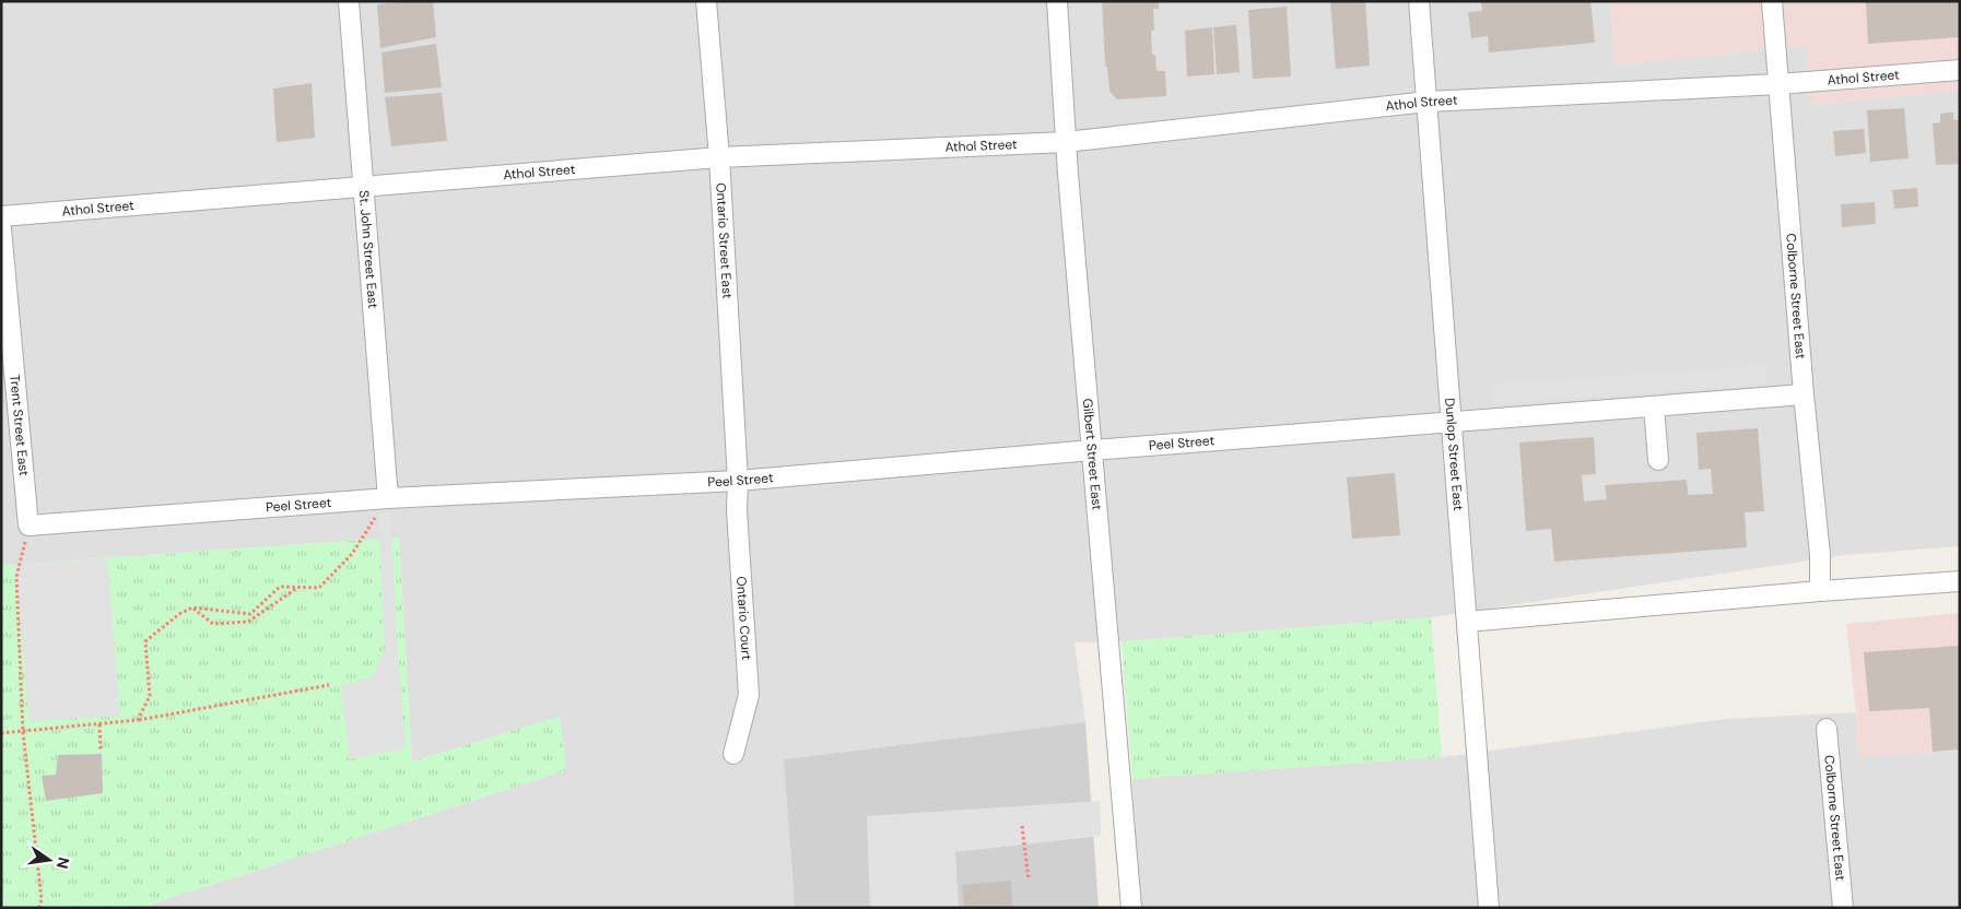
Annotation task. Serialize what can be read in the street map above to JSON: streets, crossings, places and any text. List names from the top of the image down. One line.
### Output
{"streets":{"street":["Athol Street","Ontario Street East","St. John Street East","Colborne Street East","Trent Street East","Peel Street","Gilbert Street East","Dunlop Street East","Ontario Court"]},"crossings":[["Athol Street","Ontario Street East"],["Athol Street","St. John Street East"],["Athol Street","Colborne Street East"],["Athol Street","Gilbert Street East"],["Athol Street","Dunlop Street East"],["Ontario Street East","Peel Street"],["Ontario Street East","Ontario Court"],["St. John Street East","Peel Street"],["Colborne Street East","Peel Street"],["Trent Street East","Peel Street"],["Peel Street","Gilbert Street East"],["Peel Street","Dunlop Street East"],["Peel Street","Ontario Court"]],"north":"right"}
